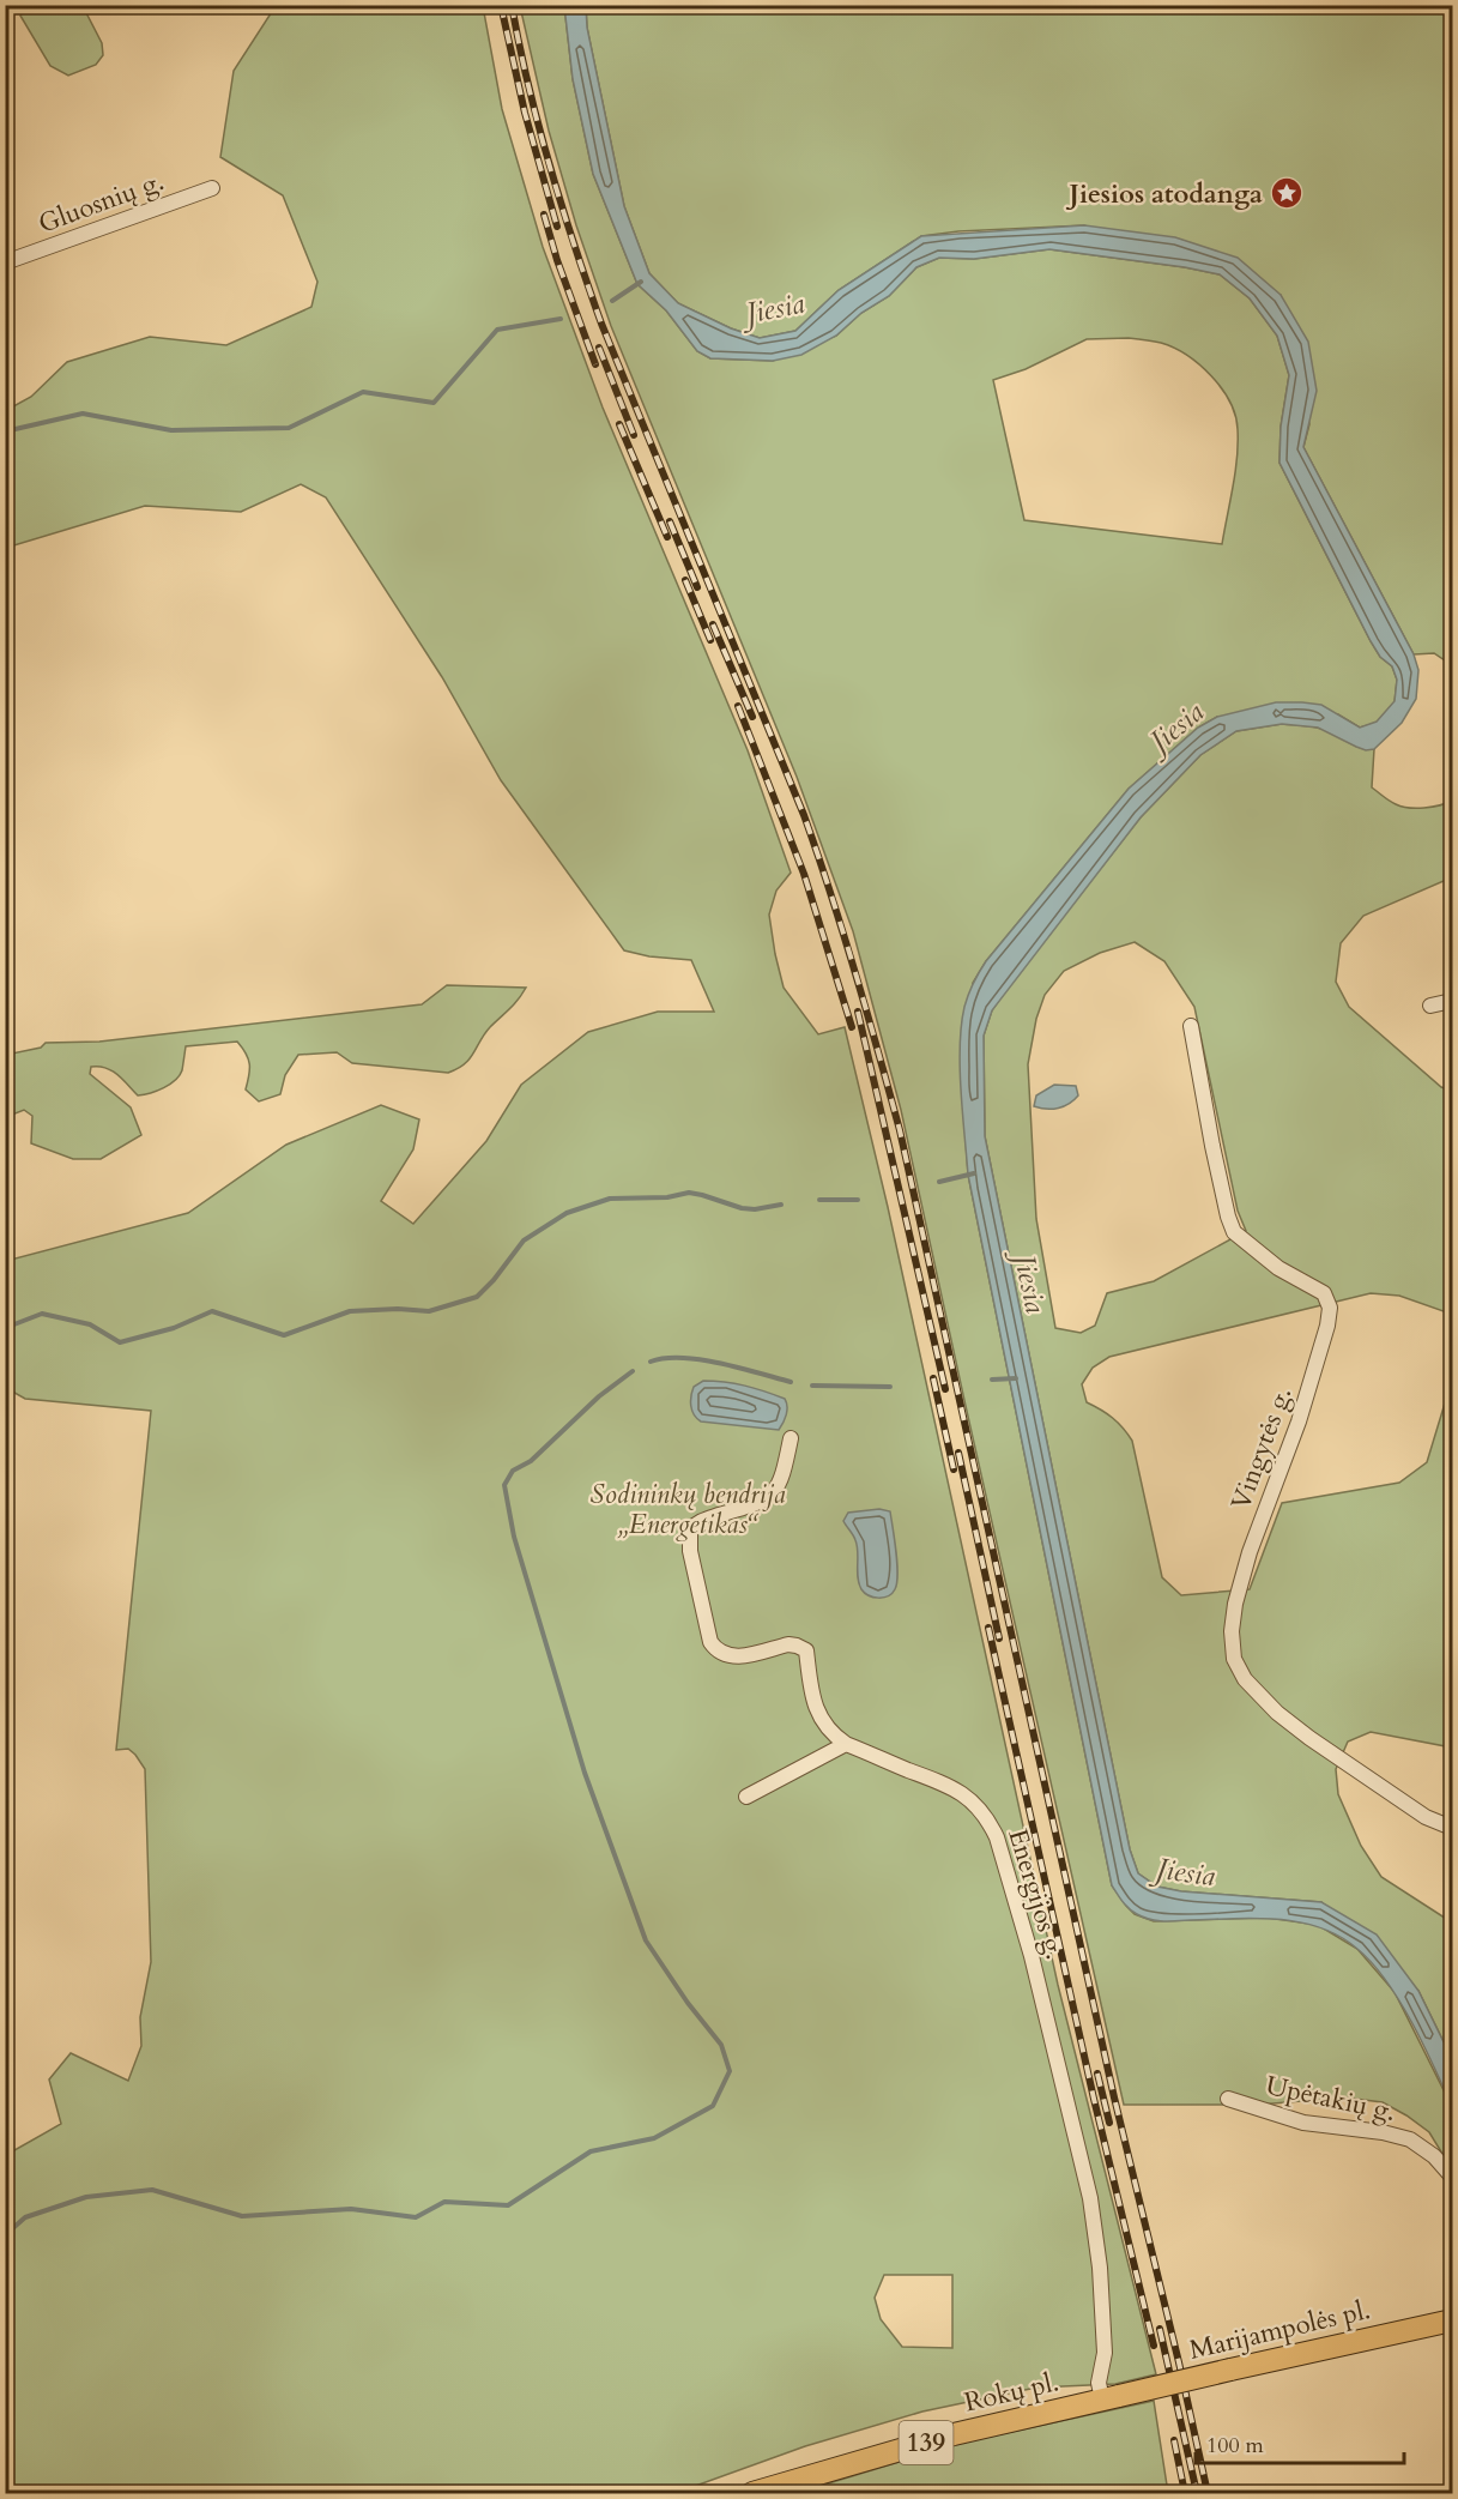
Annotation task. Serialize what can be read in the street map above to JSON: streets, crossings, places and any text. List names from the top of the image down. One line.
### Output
{"streets":{"main road":["Marijampolės pl.","Rokų pl.","139"],"street":["Gluosnių g.","Vingytės g.","Energijos g.","Upėtakių g."]},"crossings":[["Energijos g.","Marijampolės pl."],["Energijos g.","Rokų pl."],["Marijampolės pl.","Rokų pl."]],"water":["Jiesia"],"parks":["Sodininkų bendrija „Energetikas“"],"places":{"place":["Jiesios atodanga"]},"scale_bar":"100 m"}
